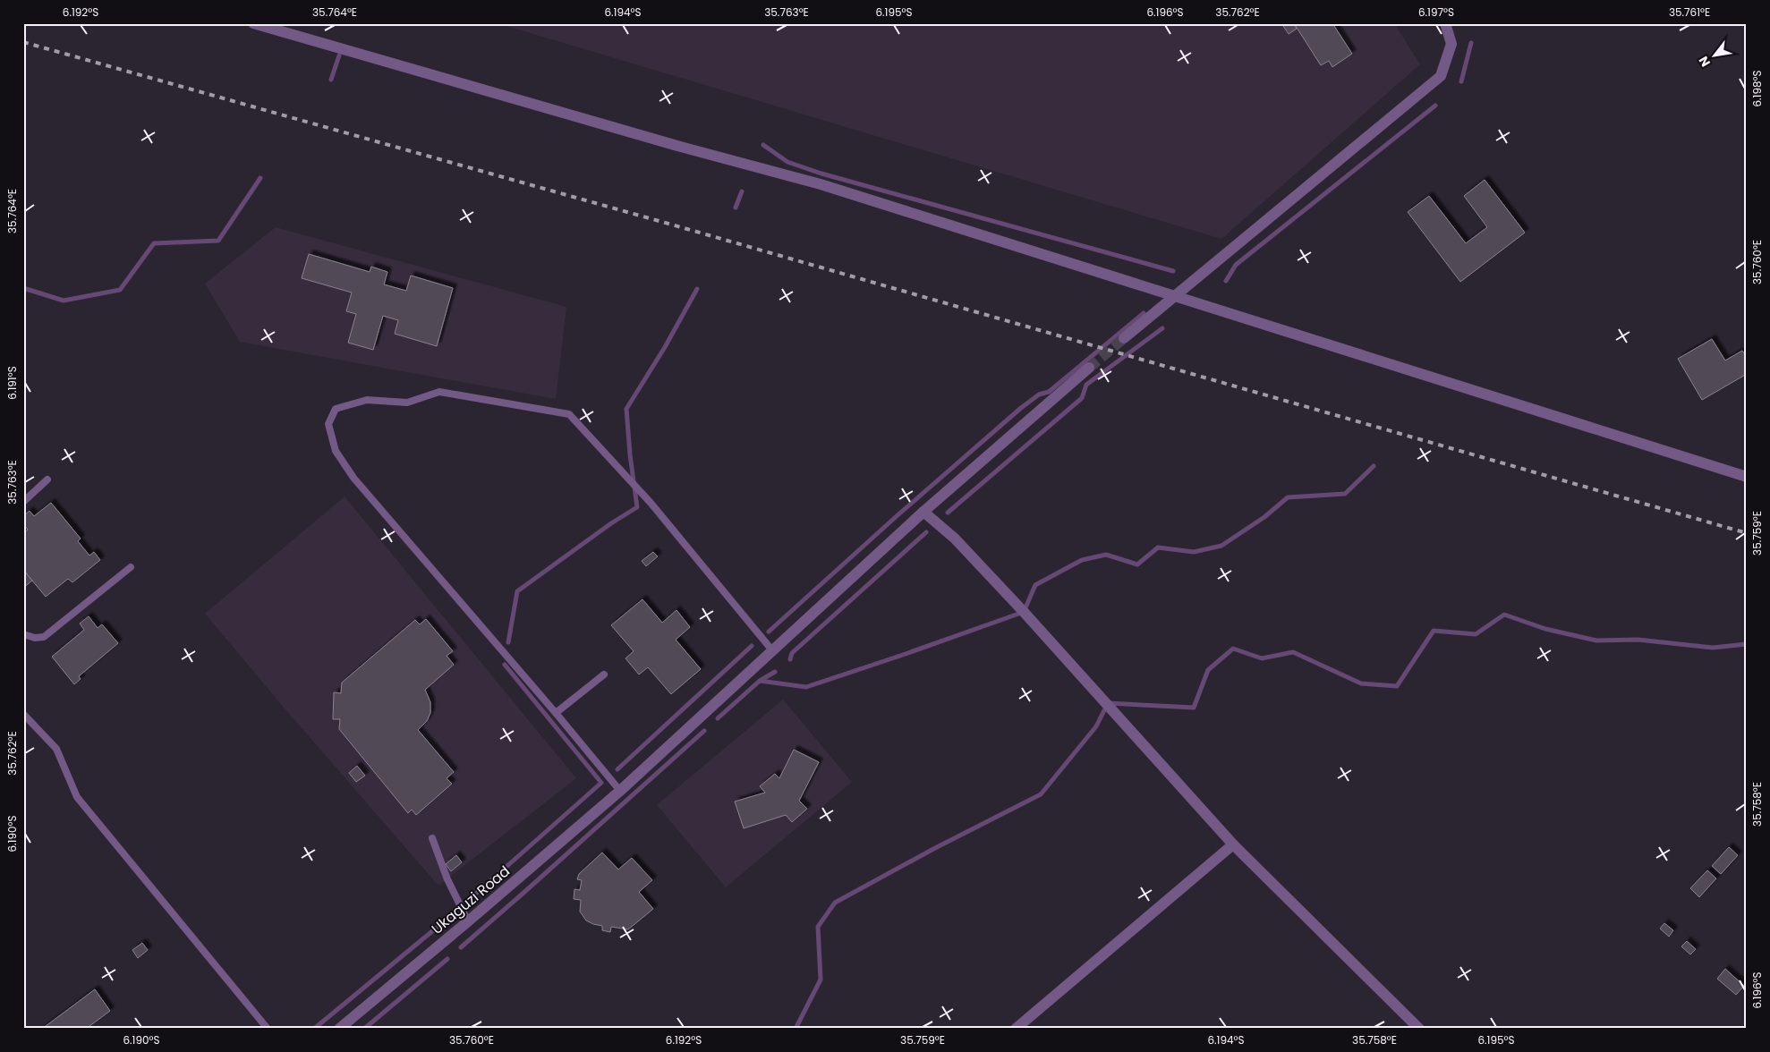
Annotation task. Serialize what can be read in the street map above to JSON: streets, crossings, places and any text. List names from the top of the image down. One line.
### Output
{"streets":{"street":["Ukaguzi Road"]},"north":"bottom left","coordinates":["6.192°S","35.764°E","6.194°S","35.763°E","6.195°S","6.196°S","35.762°E","6.197°S","35.761°E","6.198°S","35.760°E","6.191°S","35.759°E","35.758°E","6.190°S"]}
